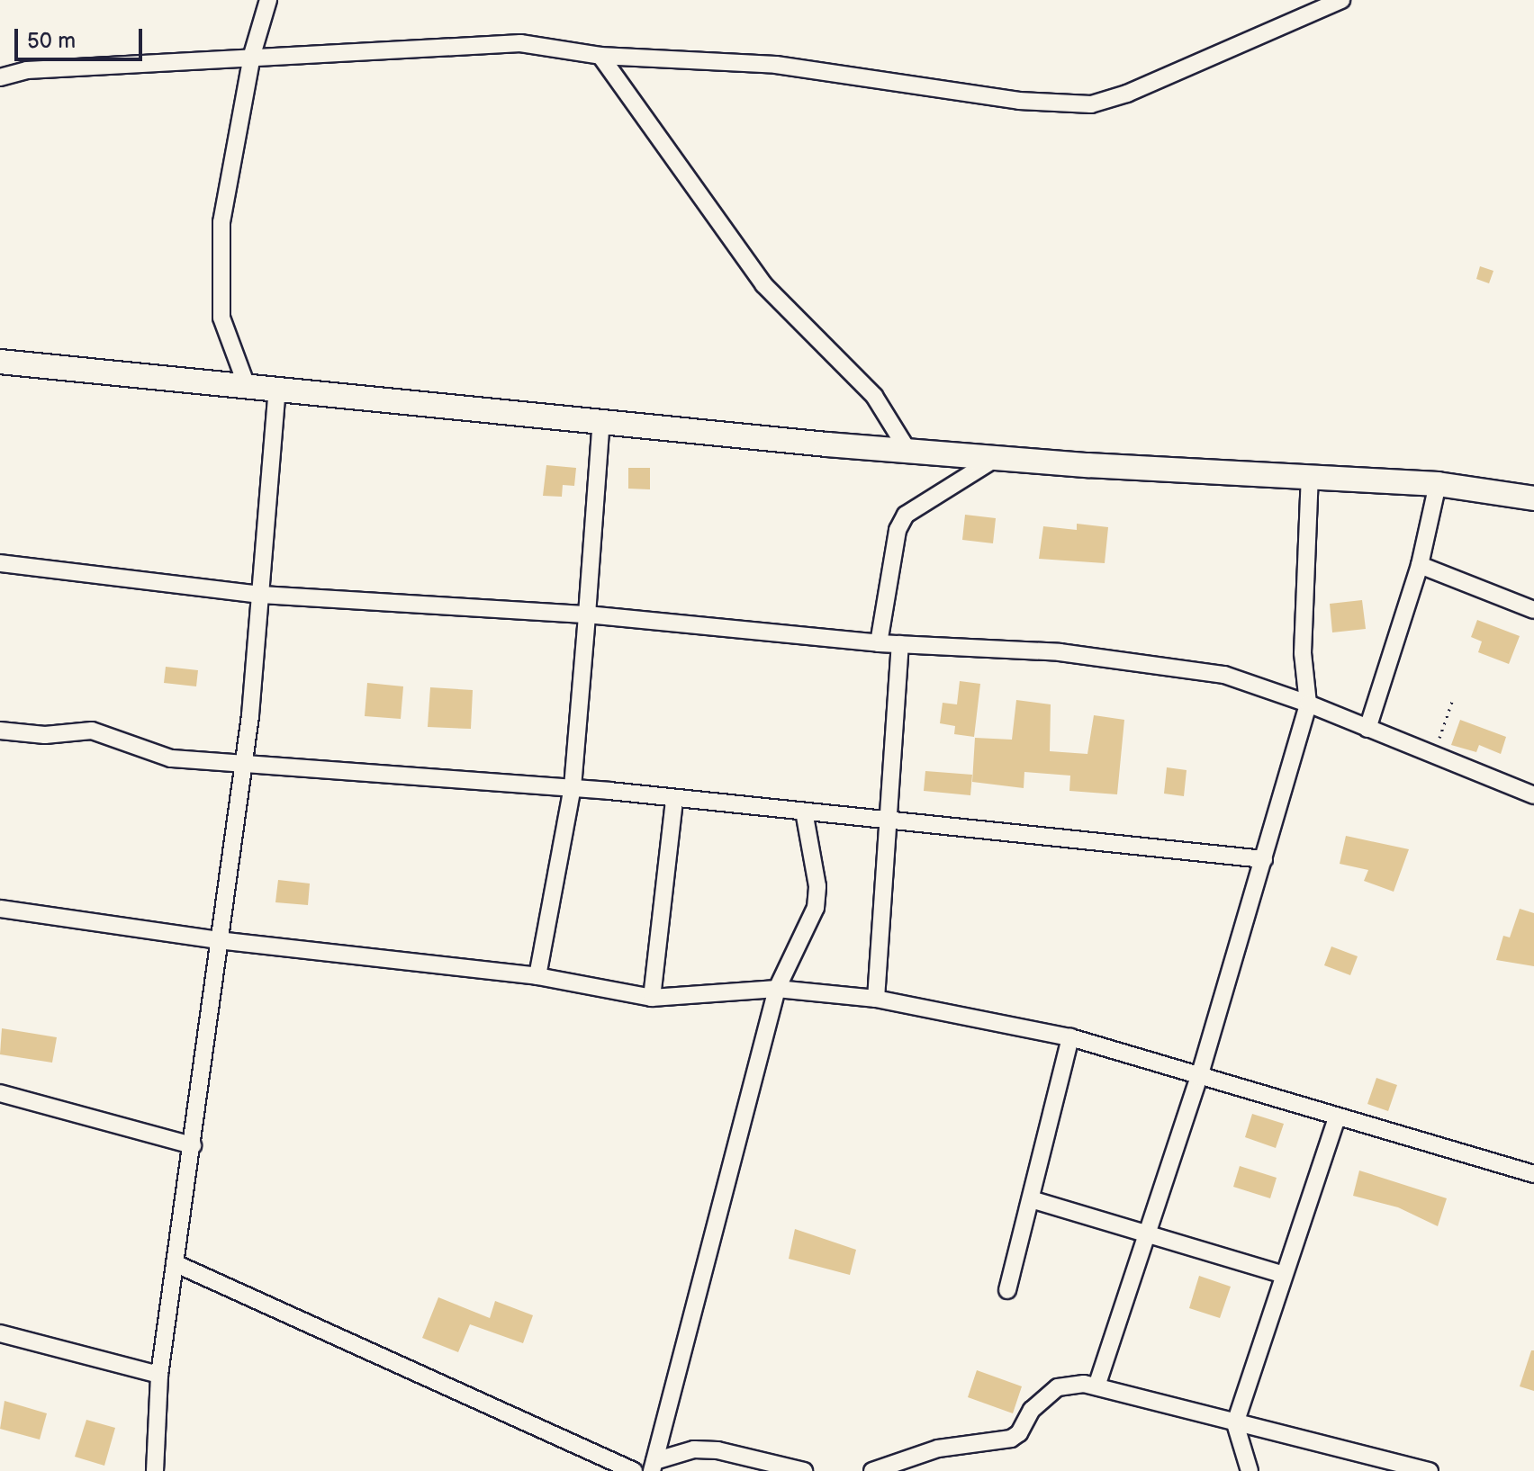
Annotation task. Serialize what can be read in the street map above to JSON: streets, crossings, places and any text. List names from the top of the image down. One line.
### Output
{"scale_bar":"50 m"}
